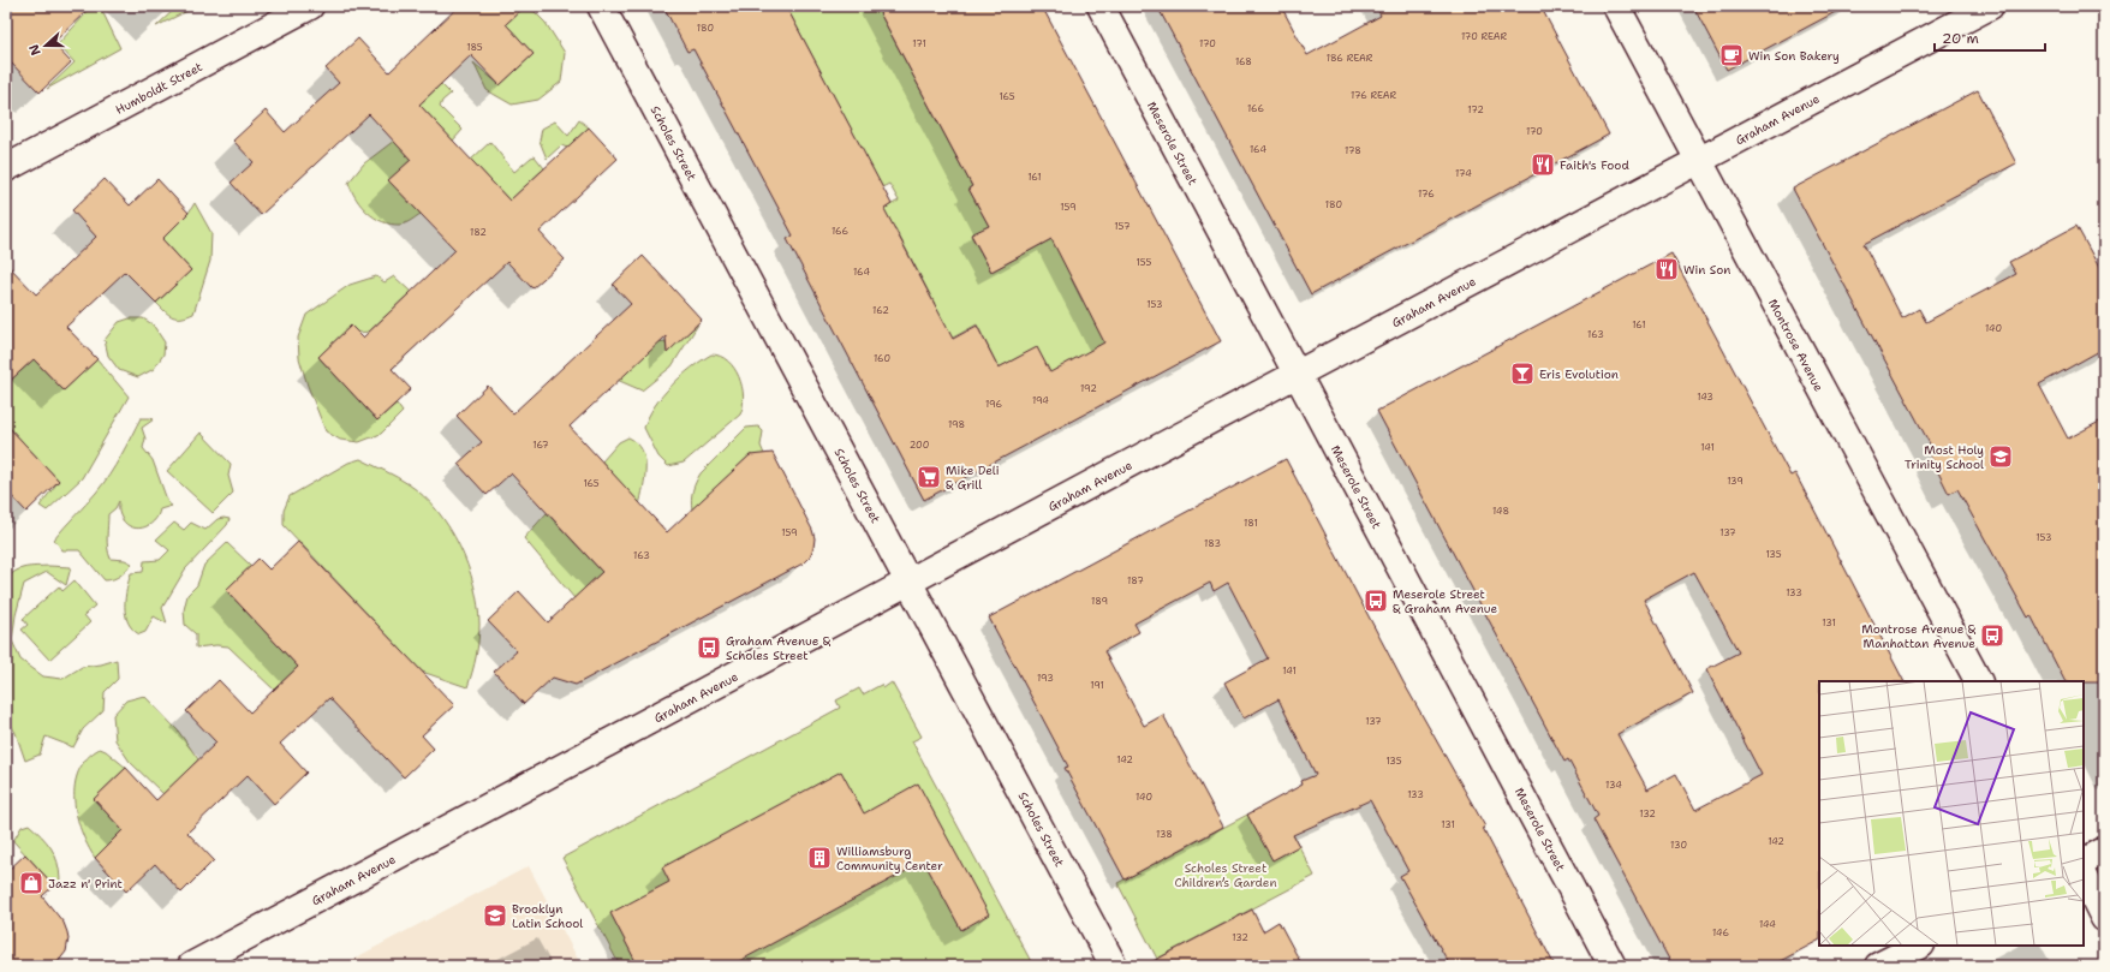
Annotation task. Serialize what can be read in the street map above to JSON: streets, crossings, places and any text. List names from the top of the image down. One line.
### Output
{"streets":{"street":["Humboldt Street","Graham Avenue","Scholes Street","Meserole Street","Montrose Avenue"]},"crossings":[["Graham Avenue","Scholes Street"],["Graham Avenue","Meserole Street"],["Graham Avenue","Montrose Avenue"]],"parks":["Scholes Street Children’s Garden"],"places":{"cafe":["Win Son Bakery"],"restaurant":["Faith's Food","Win Son"],"bar":["Eris Evolution"],"school or university":["Most Holy Trinity School","Brooklyn Latin School"],"supermarket":["Mike Deli & Grill"],"bus stop":["Meserole Street & Graham Avenue","Montrose Avenue & Manhattan Avenue","Graham Avenue & Scholes Street"],"building":["Williamsburg Community Center"],"shop":["Jazz n' Print"]},"house_numbers":["180","170 REAR","171","170","185","186 REAR","168","176 REAR","165","166","172","170","164","178","174","161","176","180","159","157","166","182","155","164","153","162","161","140","163","160","192","143","194","196","198","167","200","141","139","165","148","181","159","137","153","183","135","163","187","133","189","131","141","193","191","137","142","135","134","133","140","132","131","138","142","130","144","146","132"],"scale_bar":"20 m","north":"left"}
